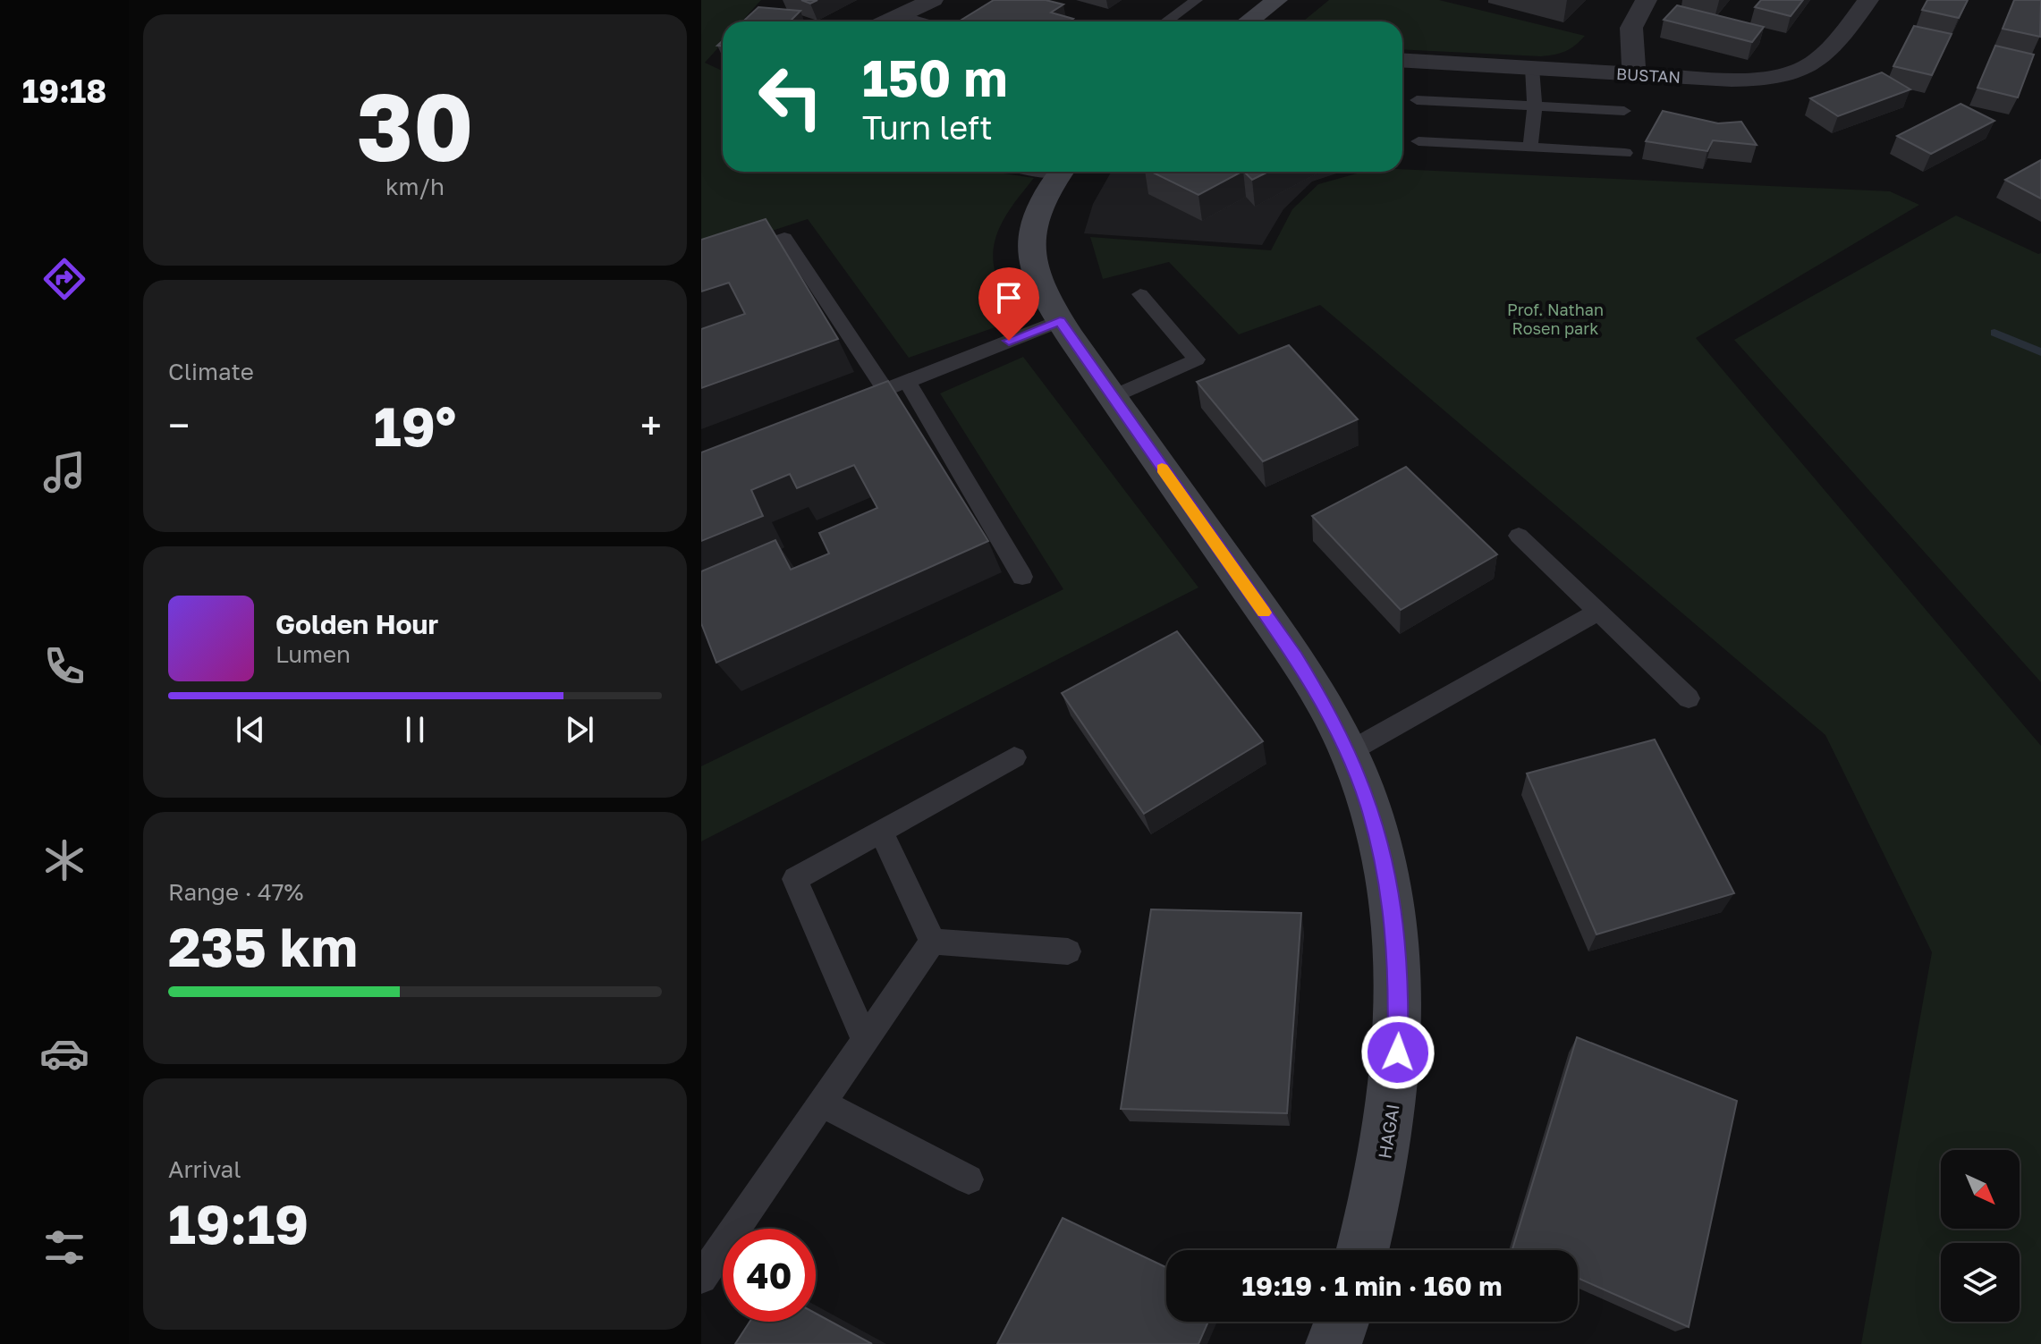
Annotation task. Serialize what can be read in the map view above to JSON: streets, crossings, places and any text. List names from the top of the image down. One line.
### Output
{"streets":{"street":["BUSTAN","HAGAI"]},"parks":["Prof. Nathan Rosen park"],"north":"bottom right","page":{"tabs":"19:18","tile":[["30","km/h"],"Climate",["Range · 47%","235 km"],["Arrival","19:19"]],"turn":["150 m","Turn left"],"heat":["−","19°","+"],"song":["Golden Hour","Lumen"],"limit":"40","trip":"19:19 · 1 min · 160 m"}}
